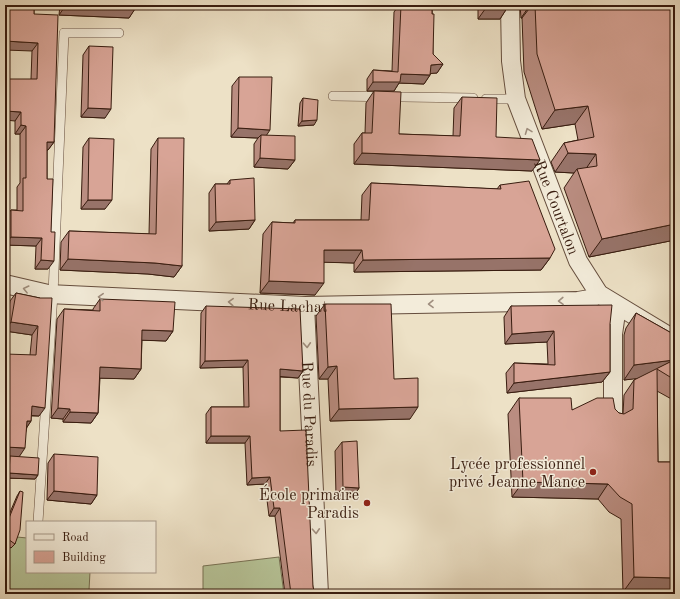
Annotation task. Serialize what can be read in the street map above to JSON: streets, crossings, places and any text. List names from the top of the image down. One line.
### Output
{"streets":{"street":["Rue Courtalon","Rue Lachat","Rue du Paradis"]},"crossings":[["Rue Courtalon","Rue Lachat"],["Rue Lachat","Rue du Paradis"]],"one_way":["Rue Courtalon","Rue Lachat","Rue du Paradis"],"places":["Lycée professionnel privé Jeanne Mance","École primaire Paradis"],"legend":["Road","Building"]}
